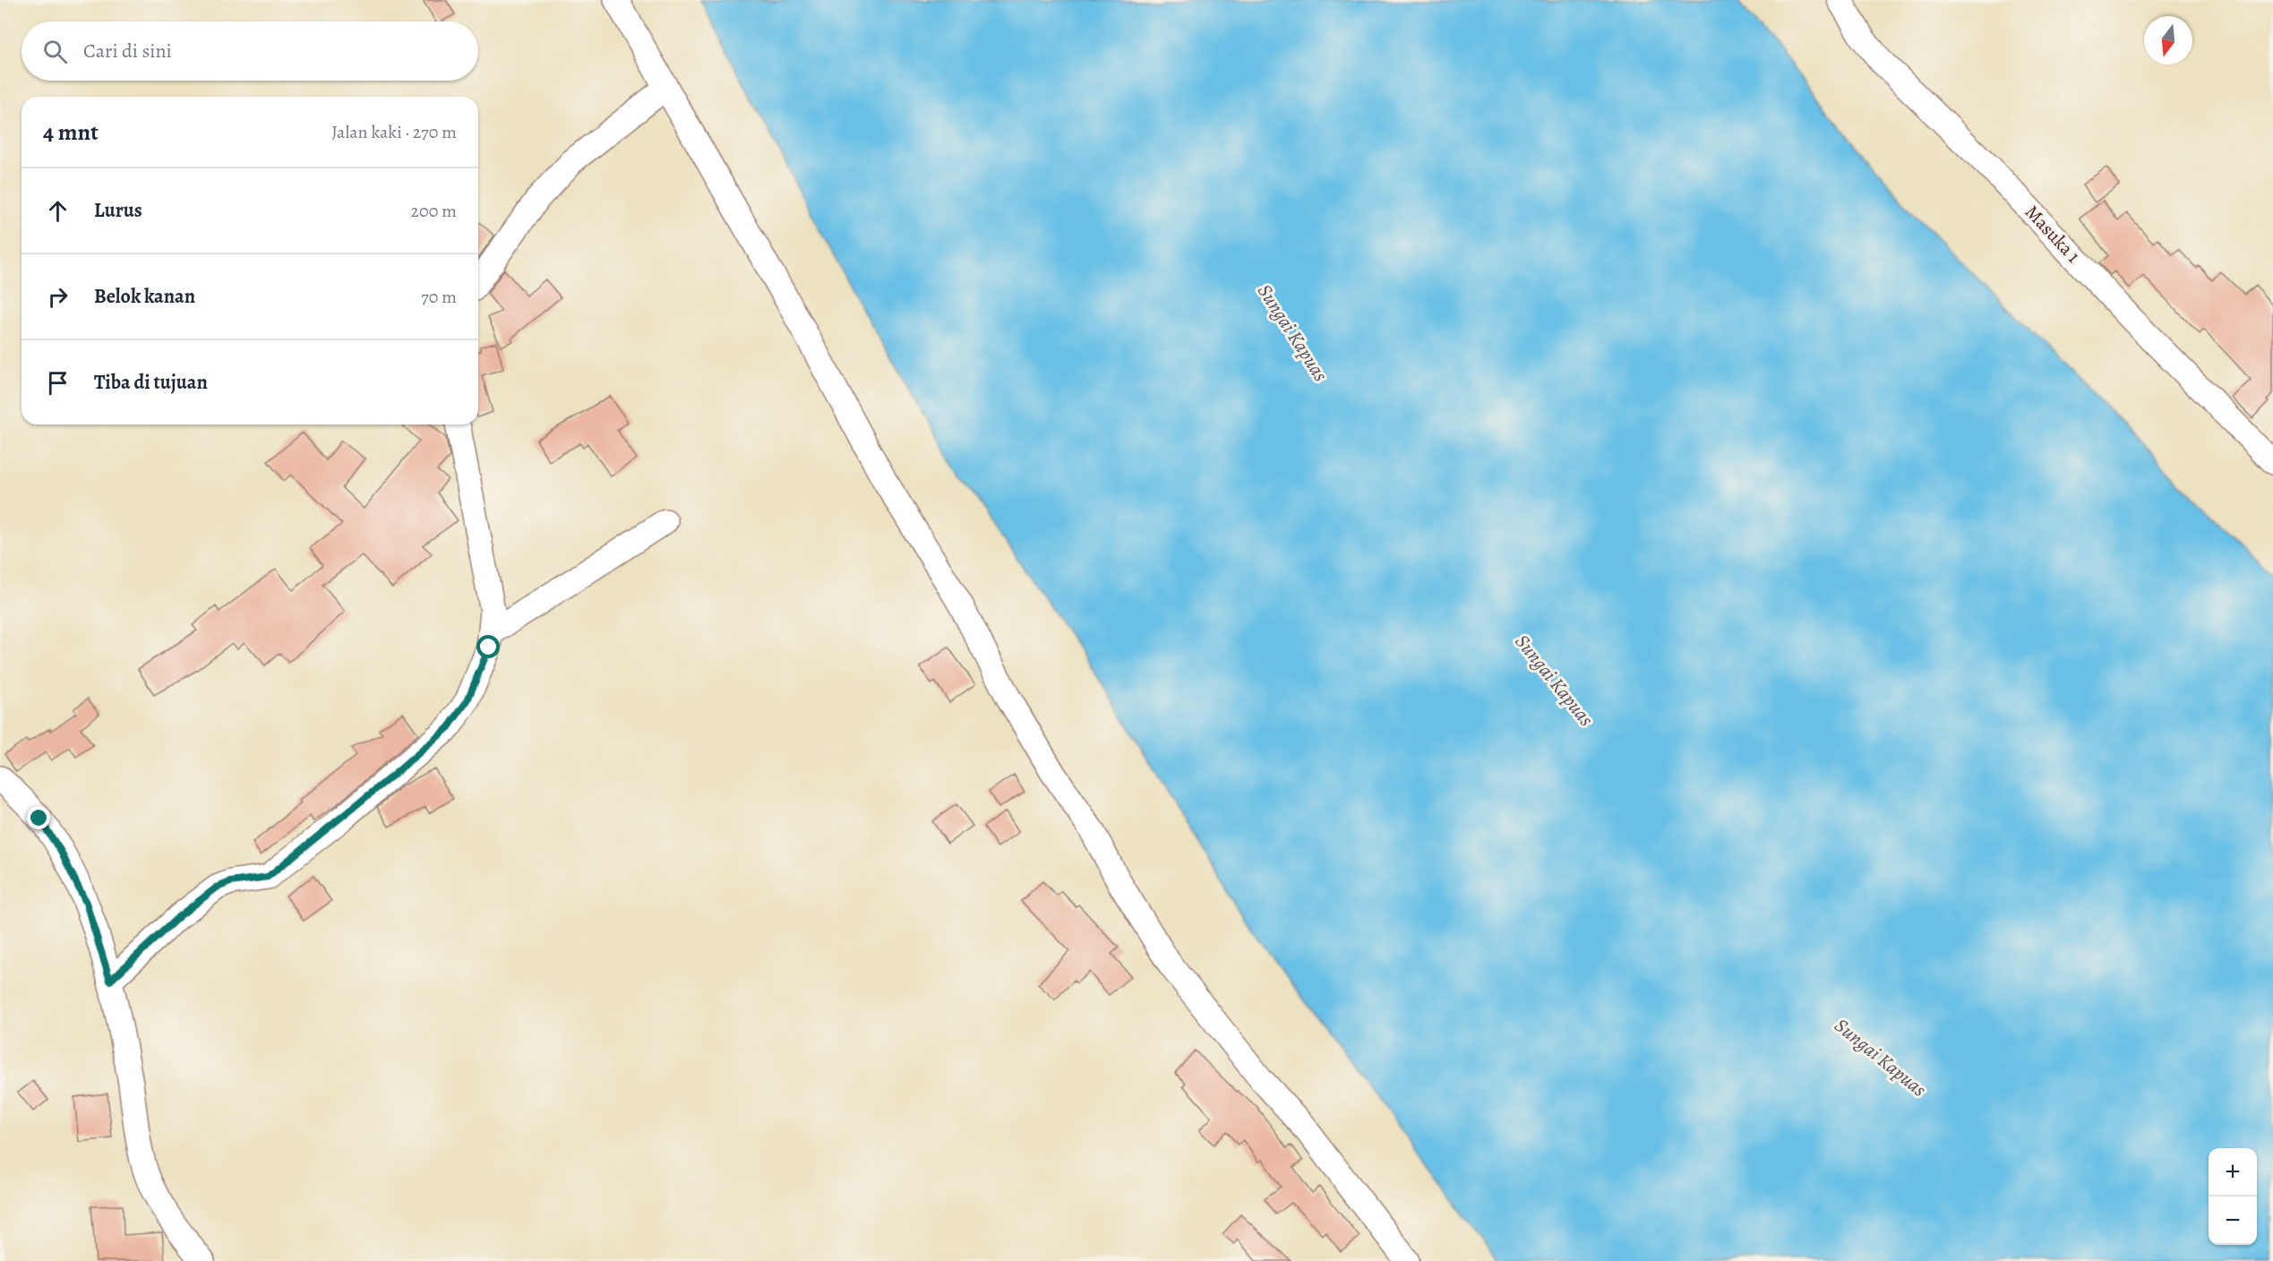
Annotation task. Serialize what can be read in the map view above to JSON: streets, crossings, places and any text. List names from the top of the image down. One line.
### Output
{"streets":{"street":["Masuka 1"]},"water":["Sungai Kapuas"],"north":"bottom","page":{"search":"Cari di sini","heading":["4 mnt","Jalan kaki · 270 m"],"list":[["Lurus","200 m"],["Belok kanan","70 m"],"Tiba di tujuan"],"map_buttons":["+","−"]}}
